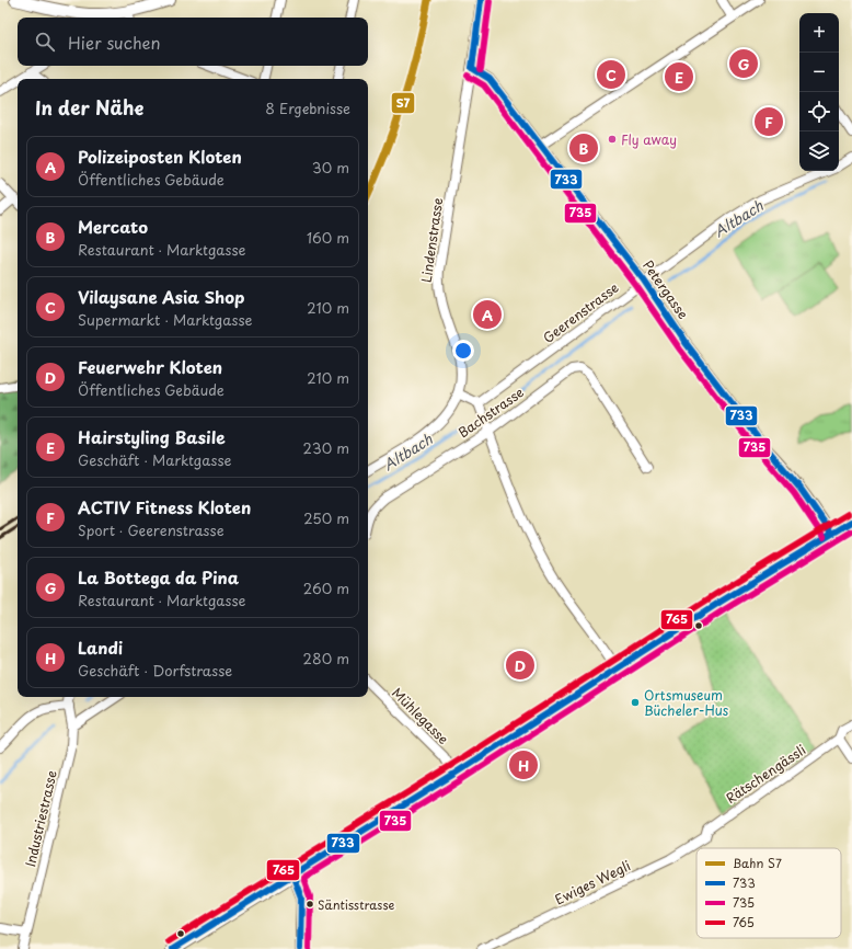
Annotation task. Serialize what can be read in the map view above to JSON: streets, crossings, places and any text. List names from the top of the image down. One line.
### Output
{"streets":{"street":["Lindenstrasse","Petergasse","Geerenstrasse","Bachstrasse","Mühlegasse","Rätschengässli","Industriestrasse","Ewiges Wegli"]},"crossings":[["Lindenstrasse","Petergasse"],["Petergasse","Geerenstrasse"],["Rätschengässli","Ewiges Wegli"]],"water":["Altbach"],"places":["Fly away","Ortsmuseum Bücheler-Hus","Säntisstrasse"],"lines":["rail line S7","transit line 733","transit line 735","transit line 765"],"legend":["Bahn S7","733","735","765"],"page":{"map_buttons":["+","−"],"search":"Hier suchen","pins":["G","C","E","F","B","A","D","H"],"heading":["In der Nähe","8 Ergebnisse"],"list":[{"mark":"A","name":"Polizeiposten Kloten","note":"Öffentliches Gebäude","value":"30 m"},{"mark":"B","name":"Mercato","note":"Restaurant · Marktgasse","value":"160 m"},{"mark":"C","name":"Vilaysane Asia Shop","note":"Supermarkt · Marktgasse","value":"210 m"},{"mark":"D","name":"Feuerwehr Kloten","note":"Öffentliches Gebäude","value":"210 m"},{"mark":"E","name":"Hairstyling Basile","note":"Geschäft · Marktgasse","value":"230 m"},{"mark":"F","name":"ACTIV Fitness Kloten","note":"Sport · Geerenstrasse","value":"250 m"},{"mark":"G","name":"La Bottega da Pina","note":"Restaurant · Marktgasse","value":"260 m"},{"mark":"H","name":"Landi","note":"Geschäft · Dorfstrasse","value":"280 m"}]}}
